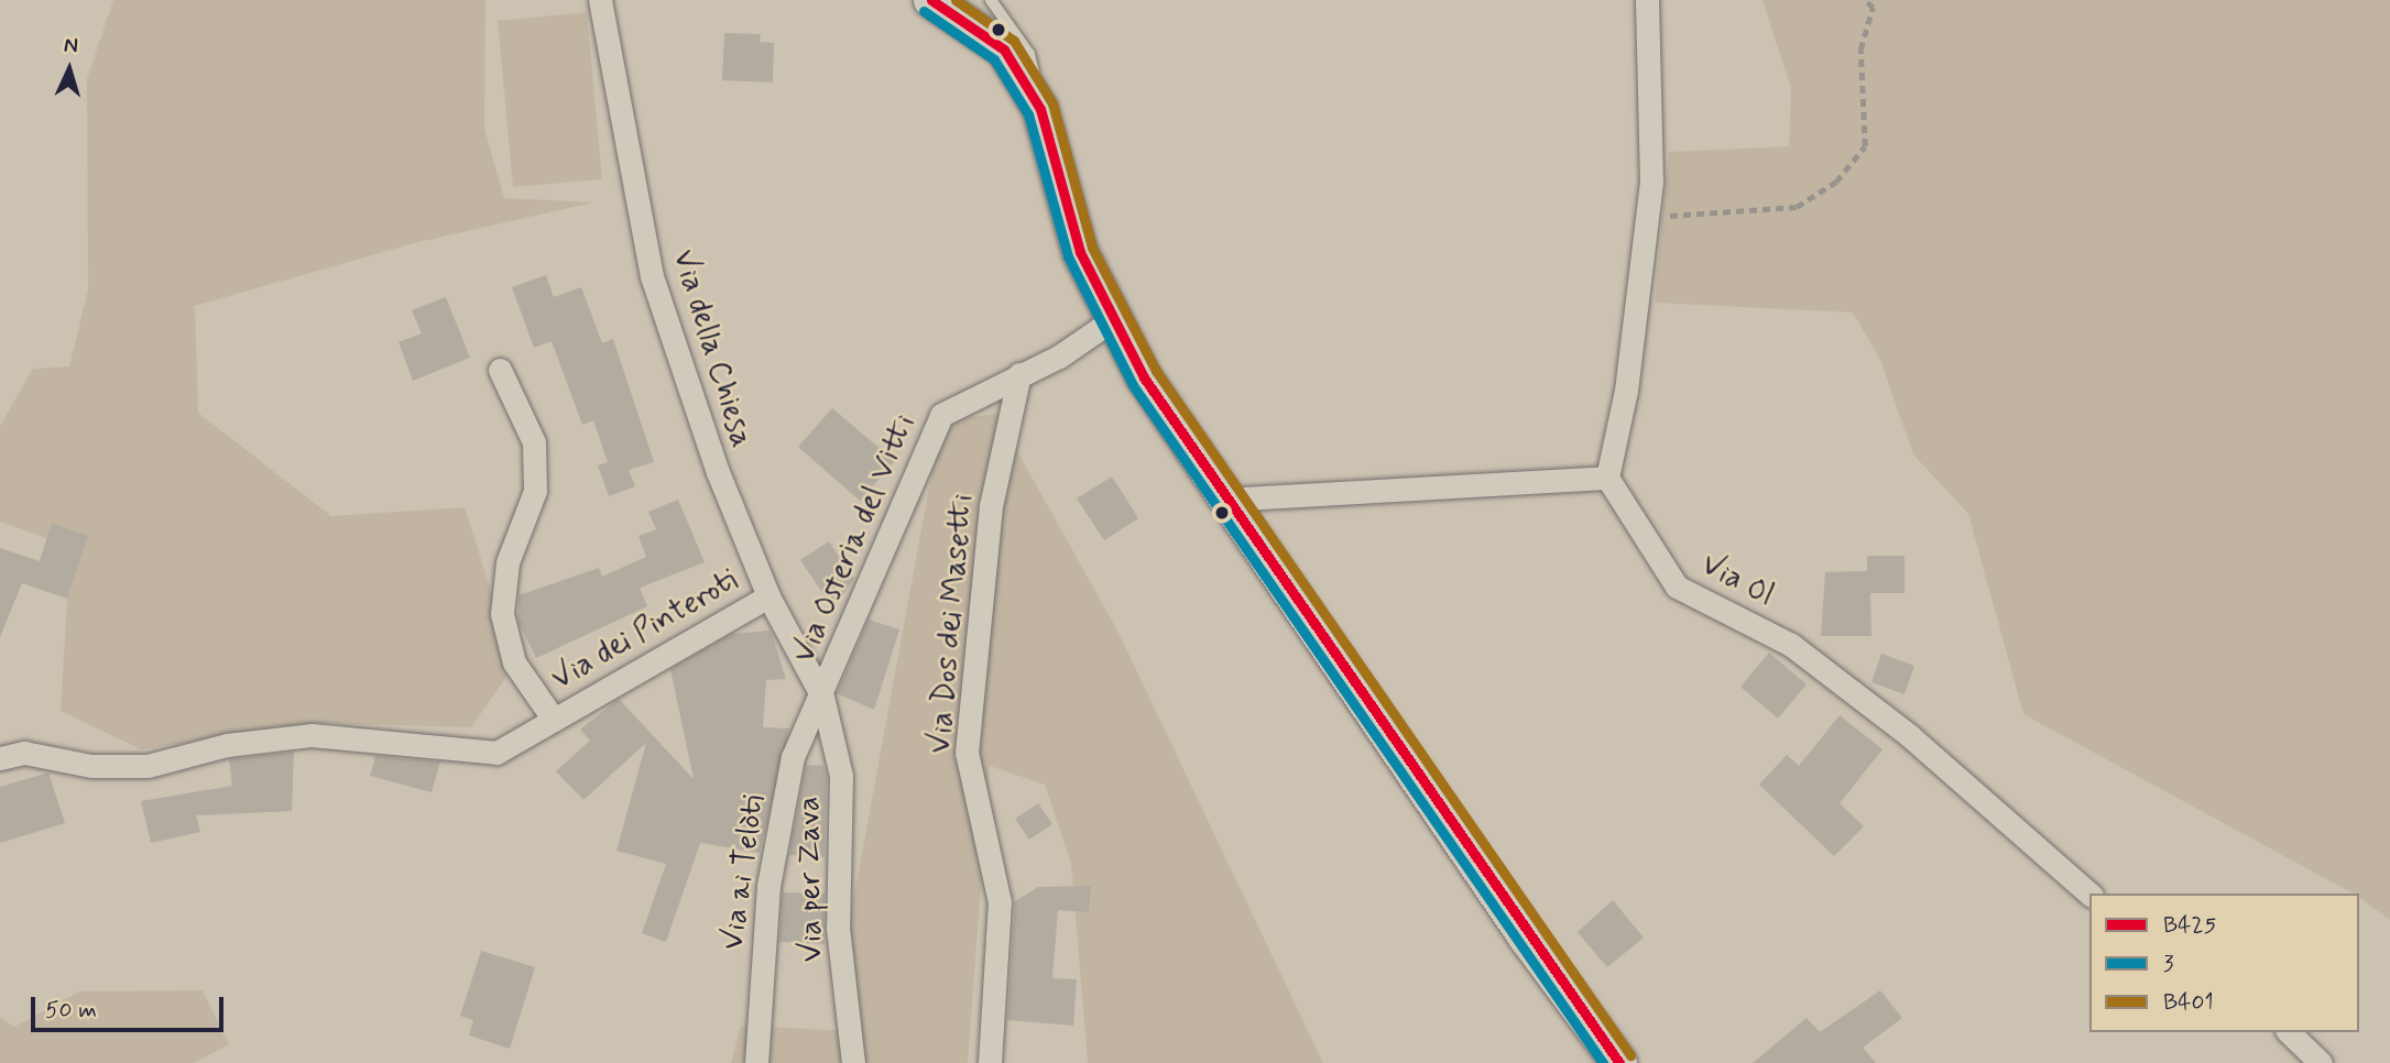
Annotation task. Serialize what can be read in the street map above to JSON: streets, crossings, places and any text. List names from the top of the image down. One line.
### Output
{"streets":{"street":["Via della Chiesa","Via Osteria del Vitti","Via Ol","Via Dos dei Masetti","Via dei Pinteroti","Via ai Telòti","Via per Zava"]},"crossings":[["Via della Chiesa","Via Osteria del Vitti"],["Via della Chiesa","Via dei Pinteroti"],["Via della Chiesa","Via ai Telòti"],["Via della Chiesa","Via per Zava"],["Via Osteria del Vitti","Via Dos dei Masetti"],["Via Osteria del Vitti","Via ai Telòti"],["Via Osteria del Vitti","Via per Zava"],["Via ai Telòti","Via per Zava"]],"lines":["transit line B425","transit line B401","transit line 3"],"legend":["B425","3","B401"],"scale_bar":"50 m","north":"top"}
